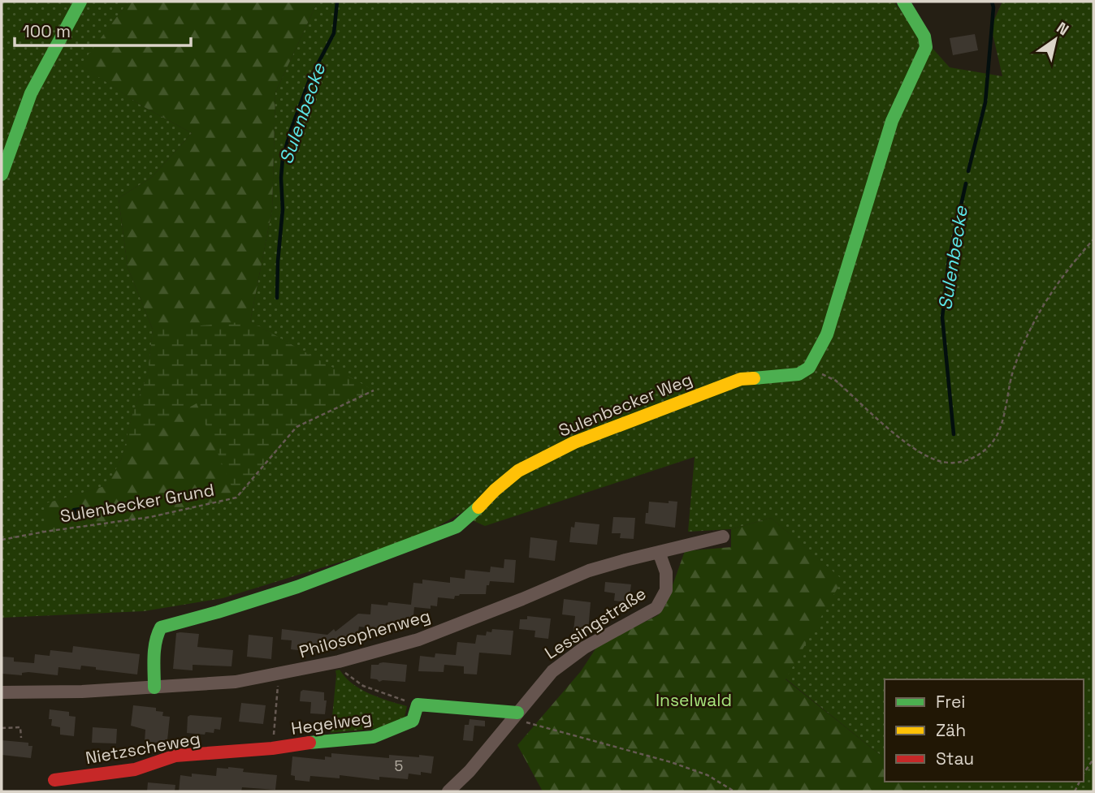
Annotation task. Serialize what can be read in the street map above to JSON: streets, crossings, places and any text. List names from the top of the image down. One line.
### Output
{"streets":{"street":["Sulenbecker Weg","Lessingstraße","Philosophenweg","Hegelweg","Nietzscheweg"],"path":["Sulenbecker Grund"]},"crossings":[["Sulenbecker Weg","Philosophenweg"],["Lessingstraße","Philosophenweg"],["Hegelweg","Nietzscheweg"]],"water":["Sulenbecke"],"parks":["Inselwald"],"house_numbers":["5"],"legend":["Frei","Zäh","Stau"],"scale_bar":"100 m","north":"top right"}
